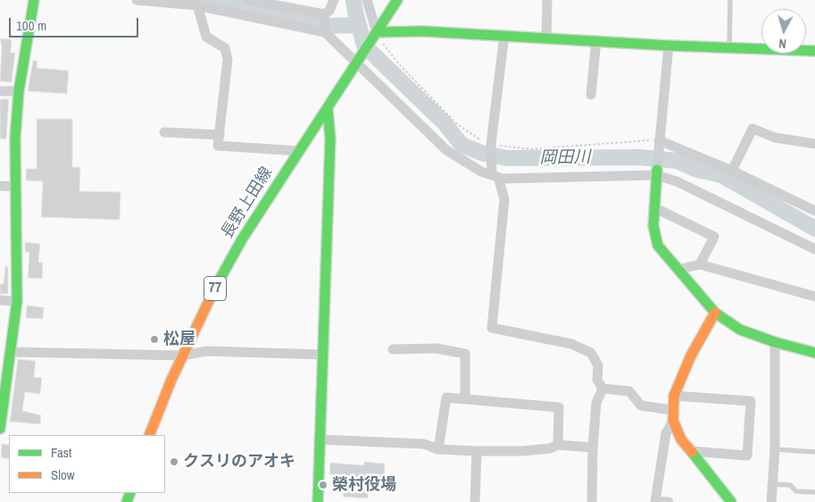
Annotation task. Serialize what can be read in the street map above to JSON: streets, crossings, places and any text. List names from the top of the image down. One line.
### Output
{"streets":{"street":["長野上田線","77"]},"water":["岡田川"],"places":["松屋","クスリのアオキ","榮村役場"],"legend":["Fast","Slow"],"scale_bar":"100 m","north":"bottom"}
